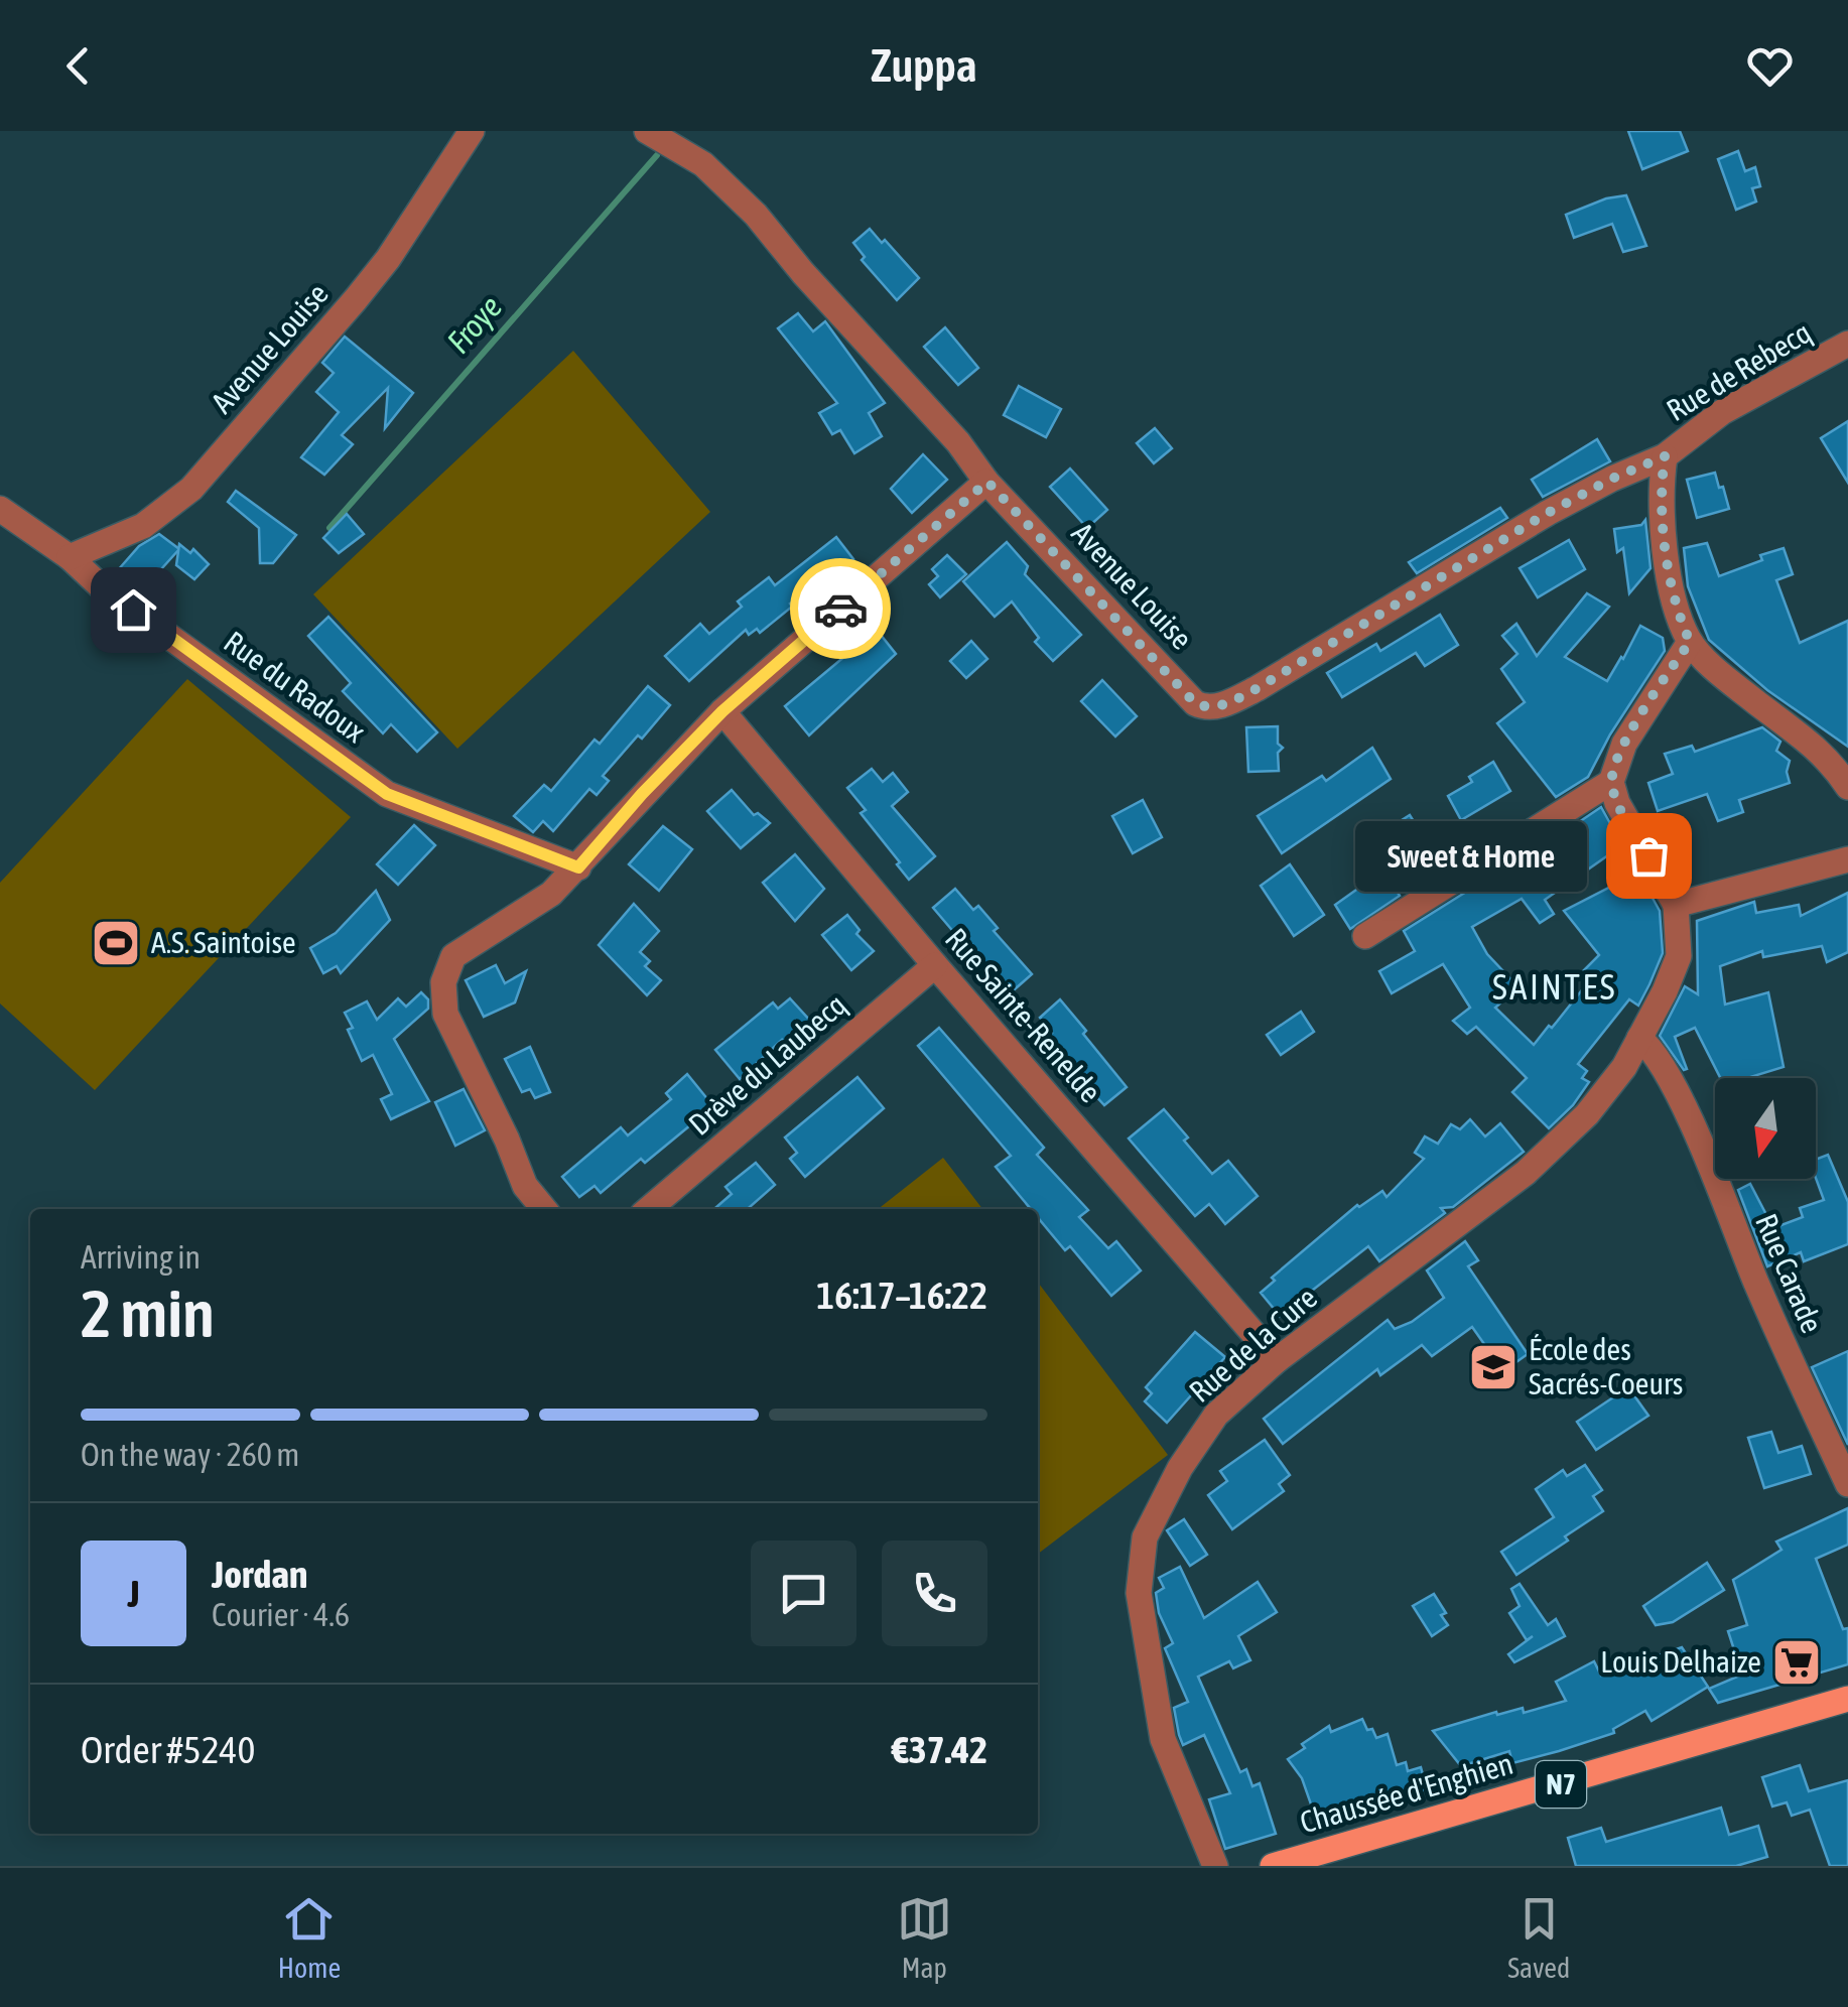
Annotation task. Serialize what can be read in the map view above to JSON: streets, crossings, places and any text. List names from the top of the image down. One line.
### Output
{"streets":{"main road":["N7","Chaussée d'Enghien"],"street":["Avenue Louise","Rue de Rebecq","Rue du Radoux","Rue Sainte-Renelde","Drève du Laubecq","Rue Carade","Rue de la Cure"]},"crossings":[["Avenue Louise","Rue de Rebecq"],["Avenue Louise","Rue du Radoux"],["Rue Sainte-Renelde","Drève du Laubecq"],["Rue Sainte-Renelde","Rue de la Cure"],["Rue Carade","Rue de la Cure"]],"districts":["SAINTES"],"water":["Froye"],"places":{"other":["Sweet & Home"],"sports":["A.S. Saintoise"],"school or university":["École des Sacrés-Coeurs"],"supermarket":["Louis Delhaize"]},"north":"bottom","page":{"header":"Zuppa","bubble":"Sweet & Home","heading":["2 min","Arriving in","16:17–16:22"],"panel":["Jordan","Courier · 4.6","Order #5240","€37.42"],"bar":"On the way · 260 m","round":"J","tabs":["Home","Map","Saved"]}}
